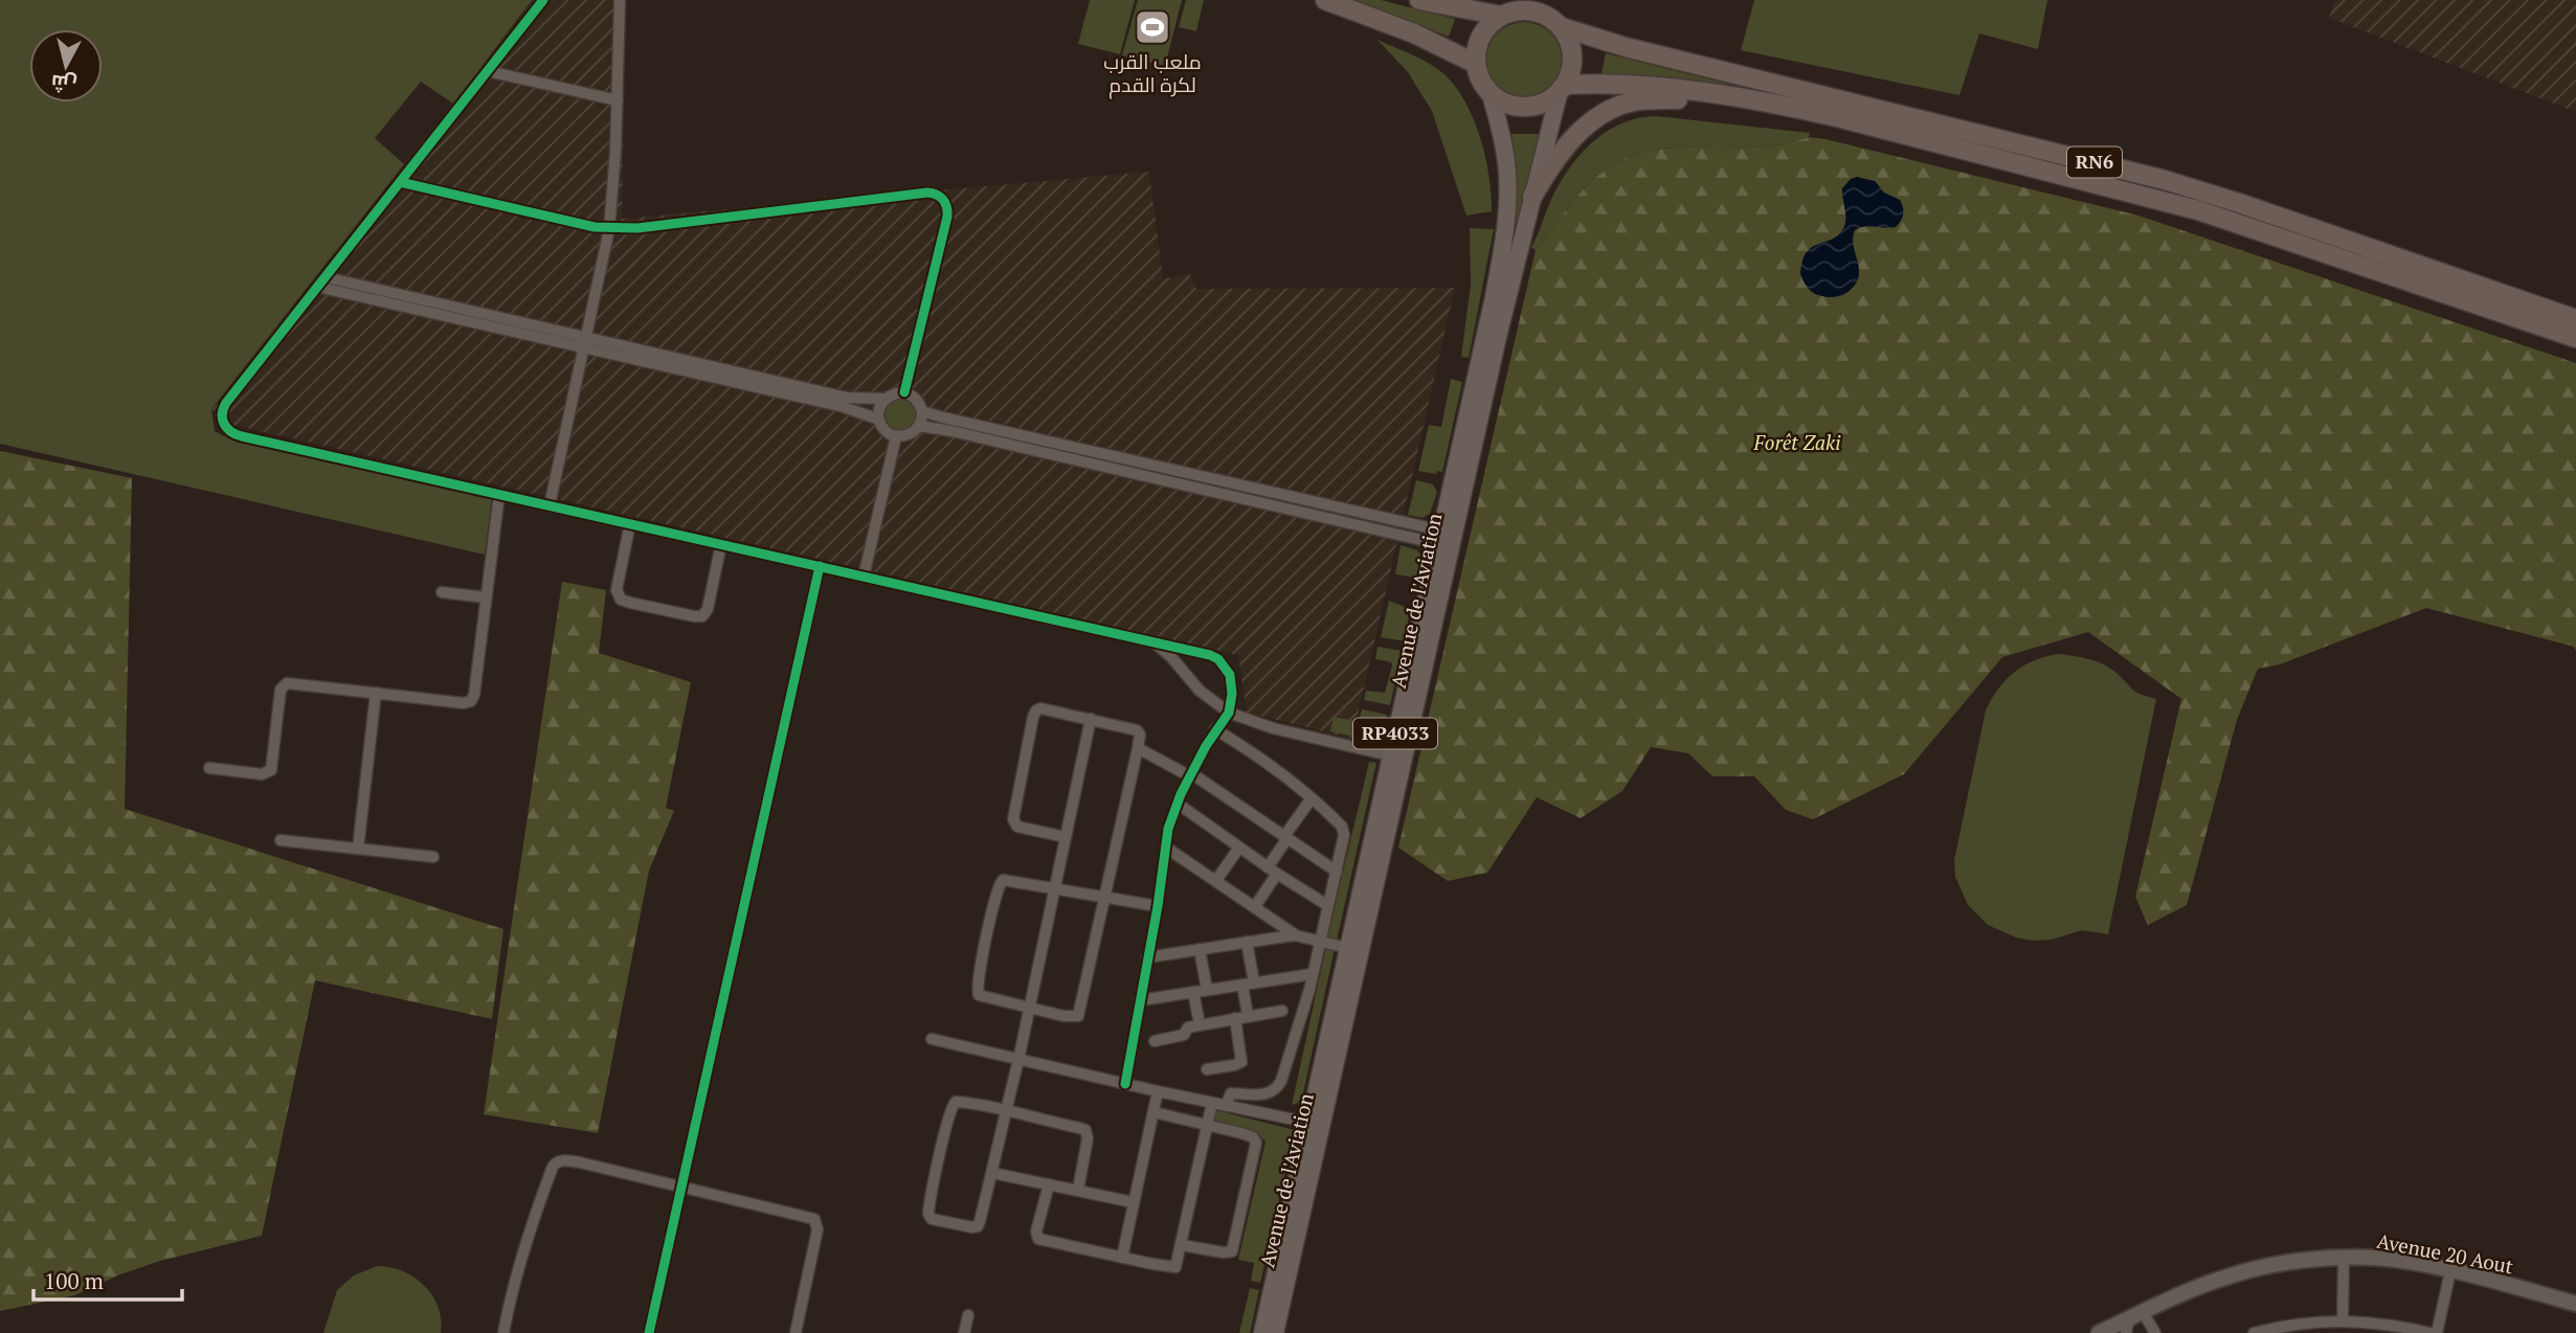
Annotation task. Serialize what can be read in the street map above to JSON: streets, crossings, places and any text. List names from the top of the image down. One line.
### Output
{"streets":{"highway":["RN6"],"main road":["Avenue de l'Aviation","RP4033"],"street":["Avenue 20 Aout"]},"crossings":[["RN6","Avenue de l'Aviation"]],"parks":["Forêt Zaki"],"places":{"sports":["ملعب القرب لكرة القدم"]},"scale_bar":"100 m","north":"bottom"}
